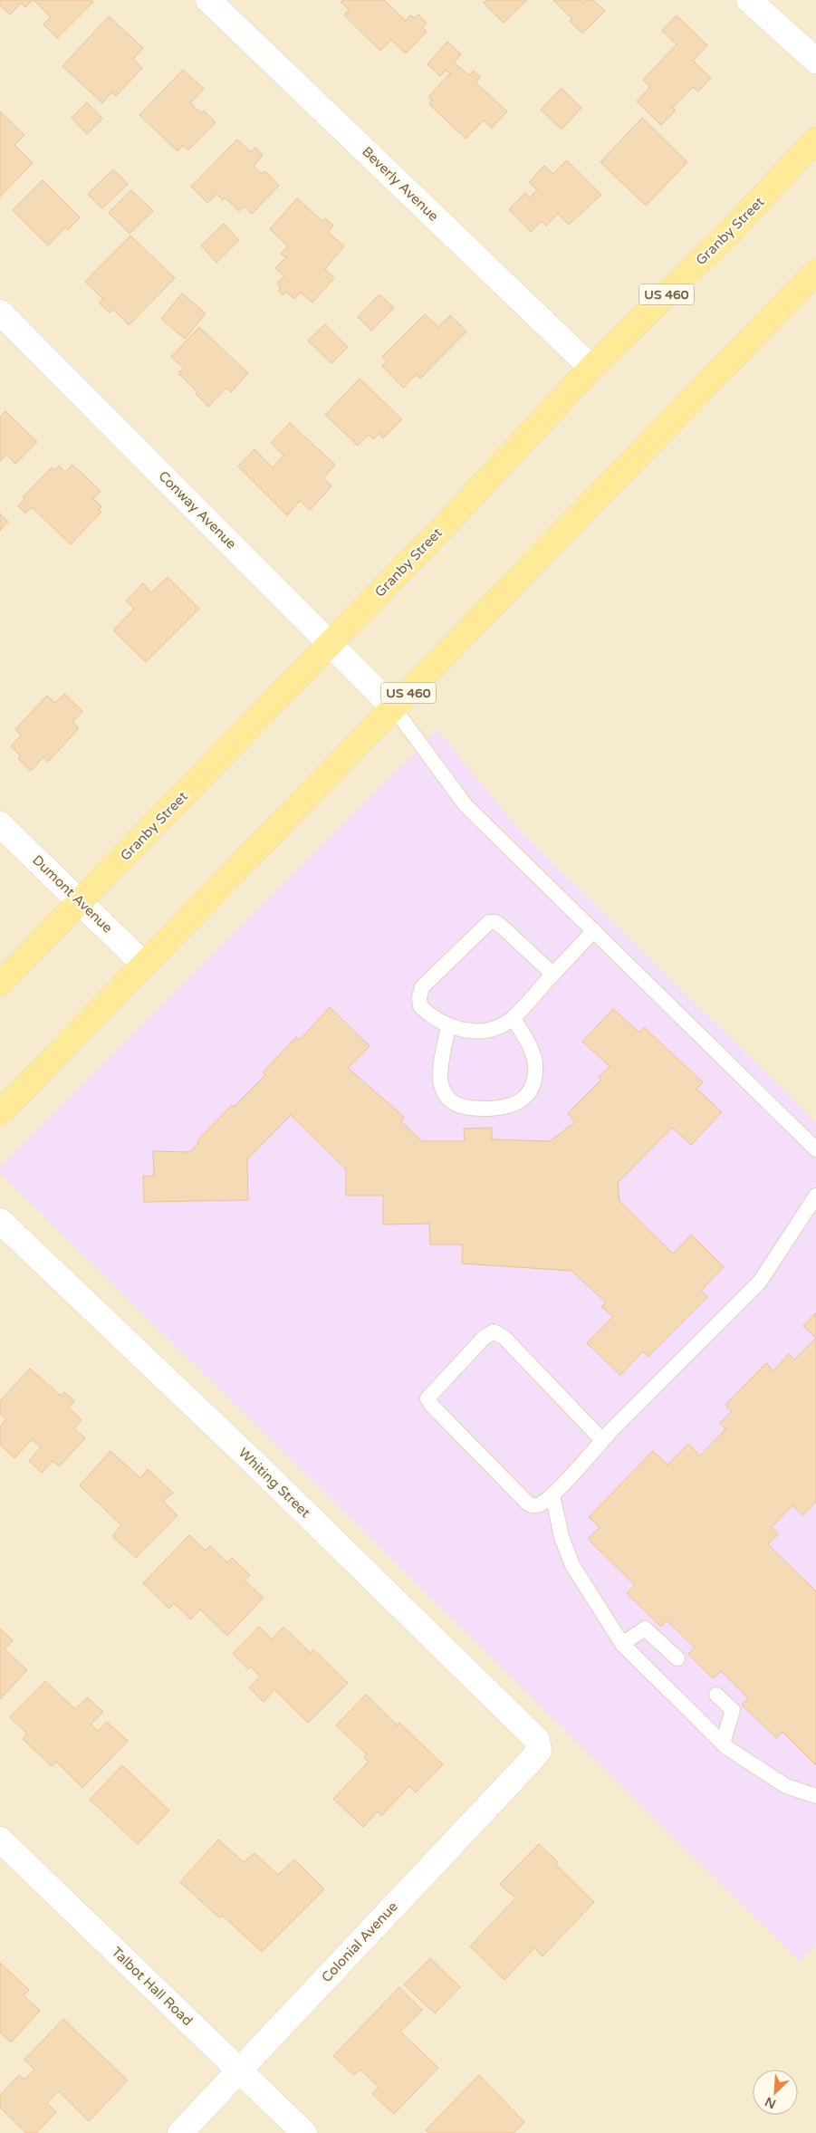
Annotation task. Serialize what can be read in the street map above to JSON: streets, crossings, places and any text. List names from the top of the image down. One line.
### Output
{"streets":{"main road":["Granby Street","US 460"],"street":["Beverly Avenue","Conway Avenue","Dumont Avenue","Whiting Street","Colonial Avenue","Talbot Hall Road"]},"crossings":[["Beverly Avenue","Granby Street"],["Granby Street","Conway Avenue"],["Granby Street","Dumont Avenue"],["US 460","Conway Avenue"],["US 460","Dumont Avenue"],["Whiting Street","Colonial Avenue"],["Colonial Avenue","Talbot Hall Road"]],"north":"bottom left"}
